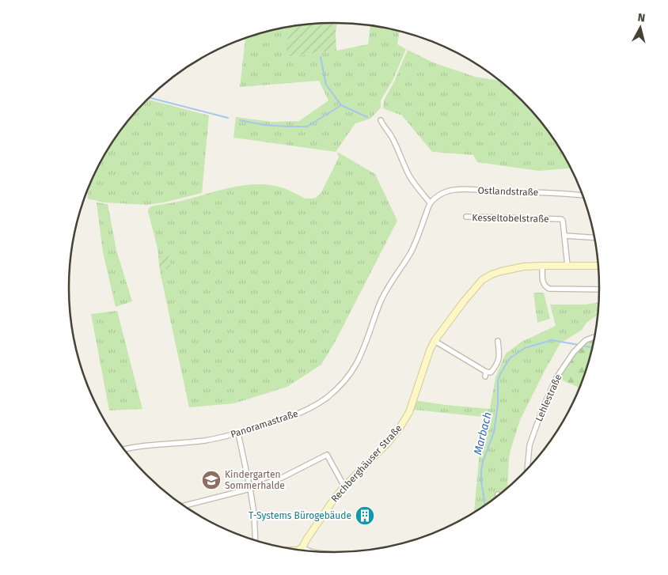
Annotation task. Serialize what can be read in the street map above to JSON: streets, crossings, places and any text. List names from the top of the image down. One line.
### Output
{"streets":{"street":["Ostlandstraße","Kesseltobelstraße","Lehlestraße","Panoramastraße","Rechberghäuser Straße"]},"crossings":[["Ostlandstraße","Panoramastraße"],["Kesseltobelstraße","Rechberghäuser Straße"]],"water":["Marbach"],"places":{"school or university":["Kindergarten Sommerhalde"],"building":["T-Systems Bürogebäude"]},"north":"top"}
